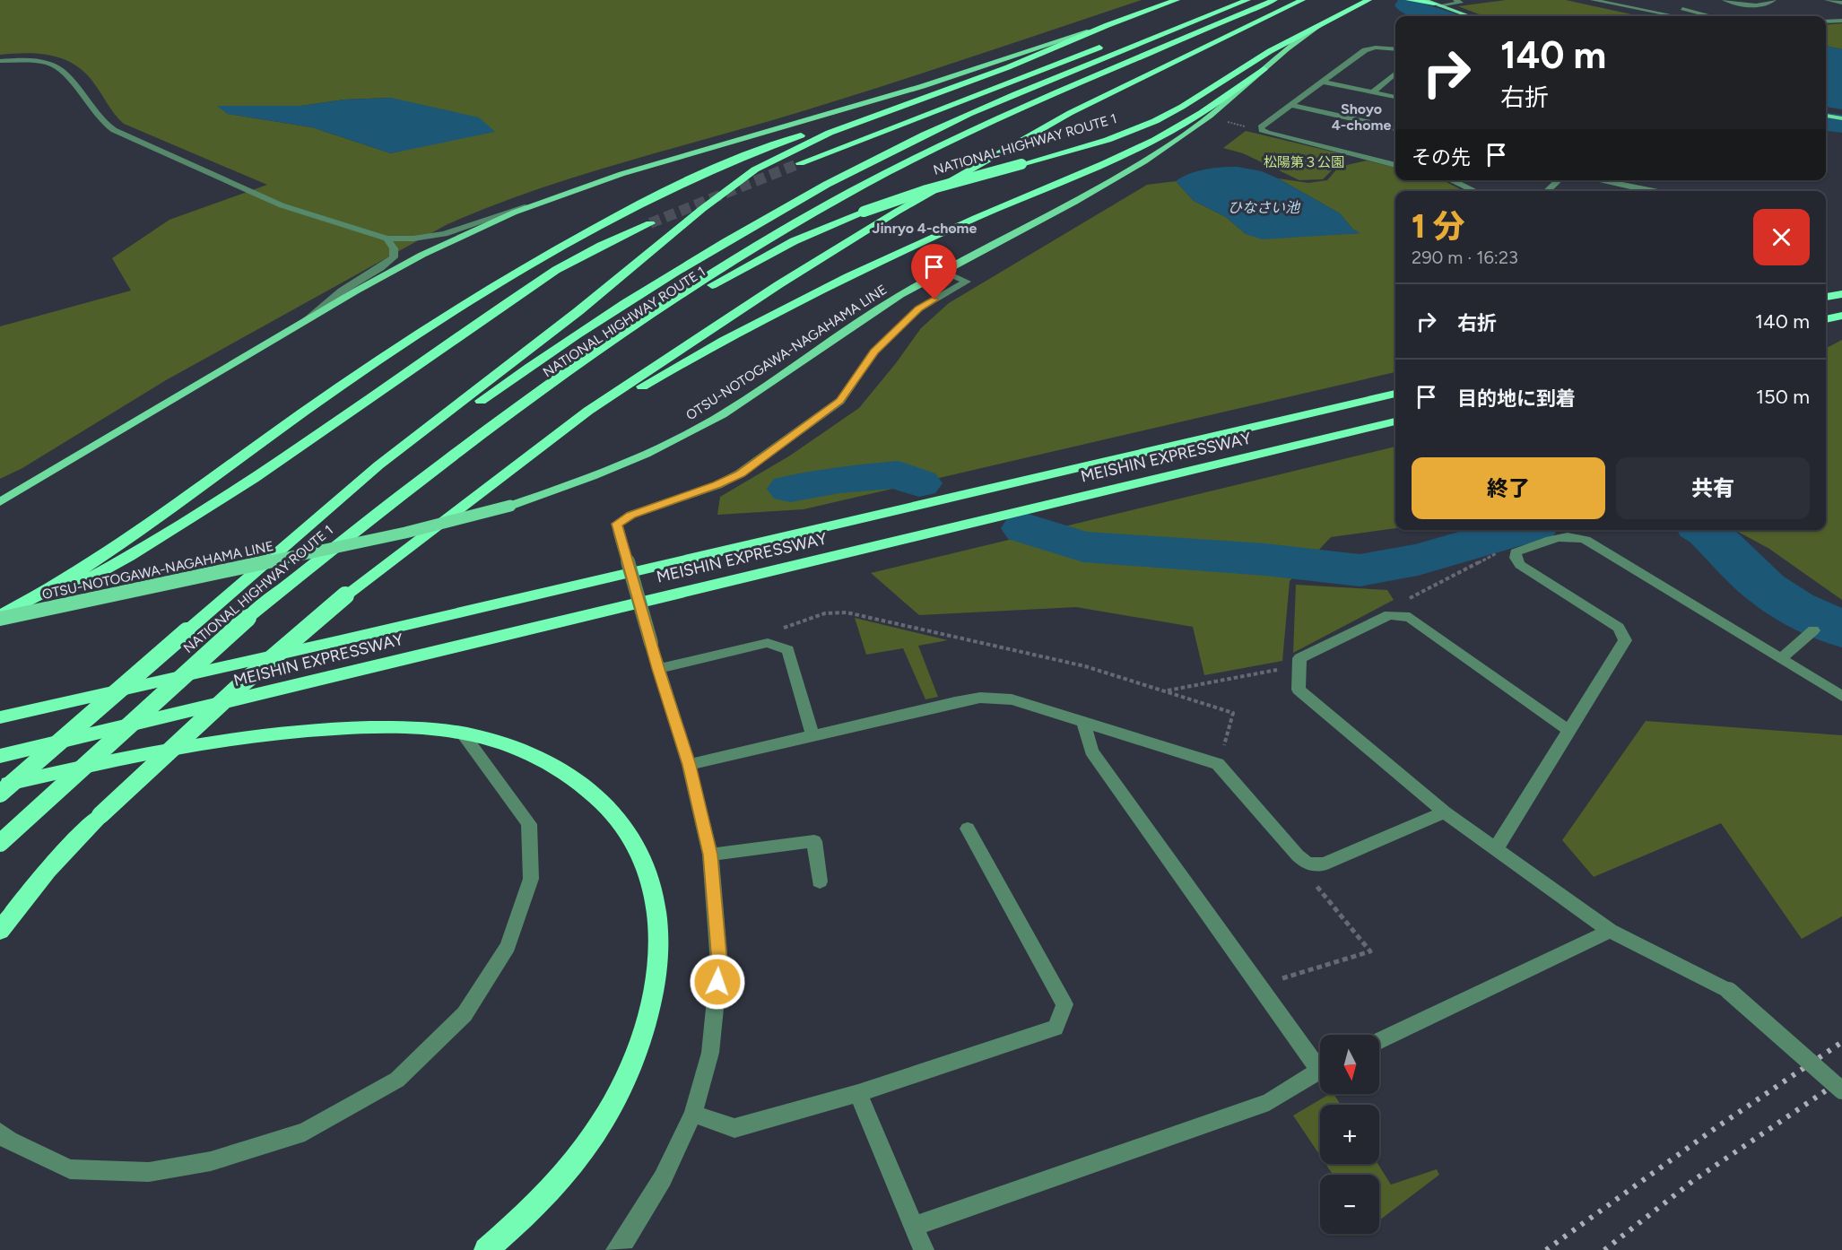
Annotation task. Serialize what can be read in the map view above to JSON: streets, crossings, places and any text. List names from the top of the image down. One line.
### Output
{"streets":{"highway":["NATIONAL HIGHWAY ROUTE 1","MEISHIN EXPRESSWAY"],"main road":["OTSU-NOTOGAWA-NAGAHAMA LINE"]},"crossings":[["NATIONAL HIGHWAY ROUTE 1","OTSU-NOTOGAWA-NAGAHAMA LINE"]],"districts":["Shoyo 4-chome","Jinryo 4-chome"],"water":["ひなさい池"],"parks":["松陽第３公園"],"north":"bottom","page":{"turn":["140 m","右折"],"then":"その先","heading":["1 分","290 m · 16:23"],"list":[{"name":"右折","value":"140 m"},{"name":"目的地に到着","value":"150 m"}],"buttons":["終了","共有"],"map_buttons":["+","−"]}}
